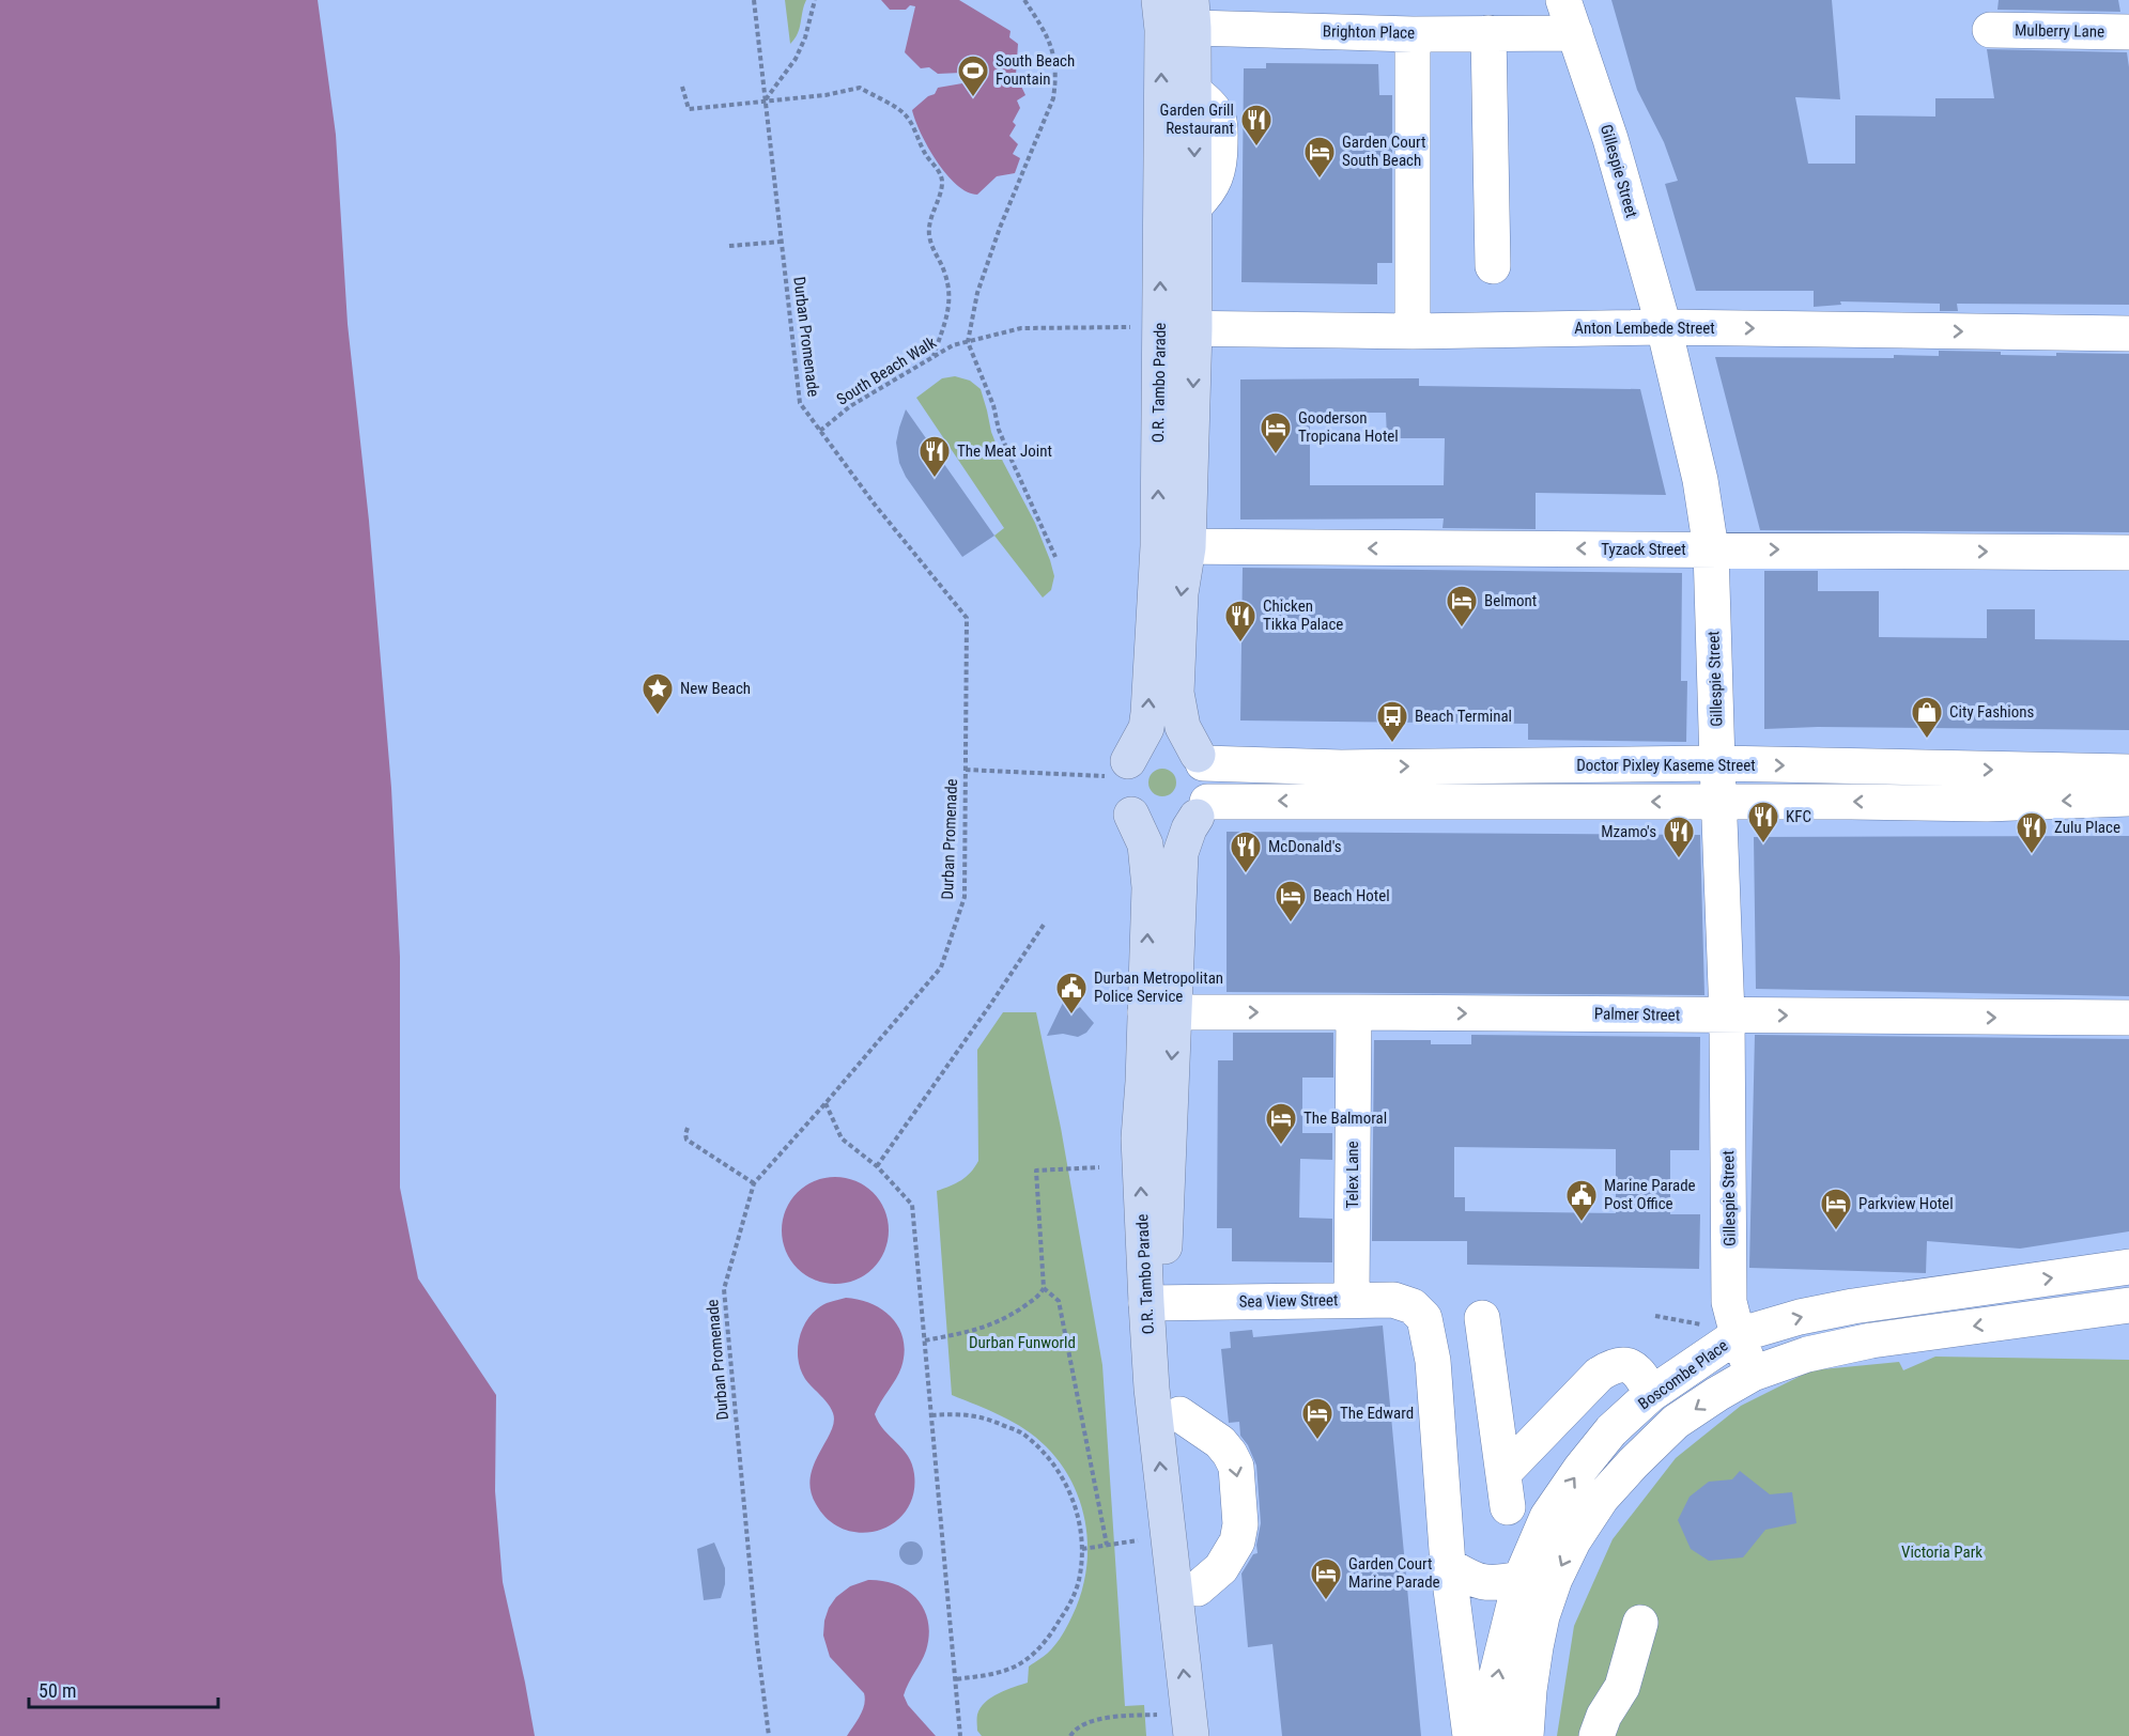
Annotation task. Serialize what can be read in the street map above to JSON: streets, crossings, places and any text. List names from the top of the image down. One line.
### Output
{"streets":{"main road":["O.R. Tambo Parade"],"street":["Mulberry Lane","Brighton Place","Gillespie Street","Anton Lembede Street","Tyzack Street","Doctor Pixley Kaseme Street","Palmer Street","Telex Lane","Sea View Street","Boscombe Place"],"path":["Durban Promenade","South Beach Walk"]},"crossings":[["Brighton Place","Gillespie Street"],["Brighton Place","O.R. Tambo Parade"],["Gillespie Street","Anton Lembede Street"],["Gillespie Street","Tyzack Street"],["Gillespie Street","Doctor Pixley Kaseme Street"],["Gillespie Street","Palmer Street"],["Gillespie Street","Boscombe Place"],["Anton Lembede Street","South Beach Walk"],["Anton Lembede Street","O.R. Tambo Parade"],["Durban Promenade","South Beach Walk"],["South Beach Walk","O.R. Tambo Parade"],["O.R. Tambo Parade","Tyzack Street"],["O.R. Tambo Parade","Doctor Pixley Kaseme Street"],["O.R. Tambo Parade","Palmer Street"],["O.R. Tambo Parade","Sea View Street"],["Palmer Street","Telex Lane"],["Telex Lane","Sea View Street"]],"one_way":["Anton Lembede Street","Boscombe Place"],"parks":["Durban Funworld","Victoria Park"],"places":{"sports":["South Beach Fountain"],"restaurant":["Garden Grill Restaurant","The Meat Joint","Chicken Tikka Palace","KFC","Zulu Place","Mzamo's","McDonald's"],"hotel":["Garden Court South Beach","Gooderson Tropicana Hotel","Belmont","Beach Hotel","The Balmoral","Parkview Hotel","The Edward","Garden Court Marine Parade"],"place":["New Beach"],"shop":["City Fashions"],"bus stop":["Beach Terminal"],"public building":["Durban Metropolitan Police Service","Marine Parade Post Office"]},"scale_bar":"50 m"}
